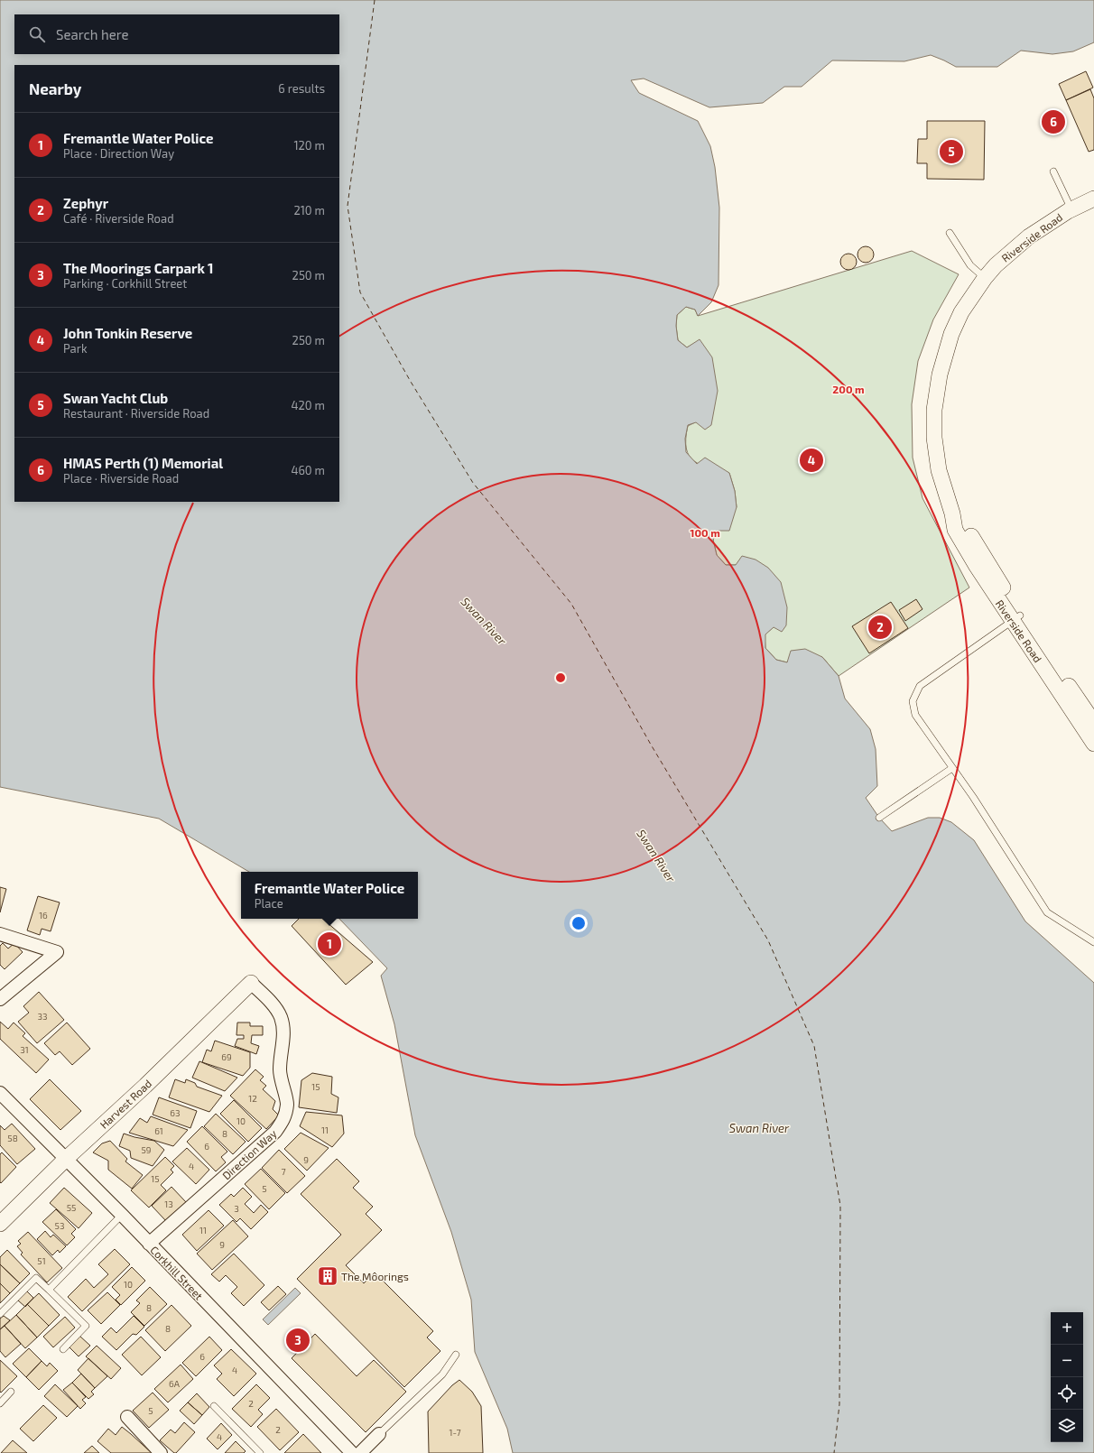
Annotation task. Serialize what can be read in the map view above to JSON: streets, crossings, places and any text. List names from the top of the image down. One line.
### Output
{"streets":{"street":["Riverside Road","Harvest Road","Direction Way","Corkhill Street"]},"crossings":[["Harvest Road","Direction Way"],["Harvest Road","Corkhill Street"],["Direction Way","Corkhill Street"]],"water":["Swan River"],"places":{"building":["The Moorings"]},"house_numbers":["16","33","31","69","15","12","63","10","11","61","8","58","6","59","9","4","7","15","5","13","55","3","53","11","9","51","10","8","8","6","4","6A","2","5","2","1-7","4"],"page":{"search":"Search here","heading":["Nearby","6 results"],"pins":["6","5","4","2","1","3"],"list":[{"mark":"1","name":"Fremantle Water Police","note":"Place · Direction Way","value":"120 m"},{"mark":"2","name":"Zephyr","note":"Café · Riverside Road","value":"210 m"},{"mark":"3","name":"The Moorings Carpark 1","note":"Parking · Corkhill Street","value":"250 m"},{"mark":"4","name":"John Tonkin Reserve","note":"Park","value":"250 m"},{"mark":"5","name":"Swan Yacht Club","note":"Restaurant · Riverside Road","value":"420 m"},{"mark":"6","name":"HMAS Perth (1) Memorial","note":"Place · Riverside Road","value":"460 m"}],"popup":["Fremantle Water Police","Place"],"map_buttons":["+","−"]},"rings":["200 m","100 m"]}
